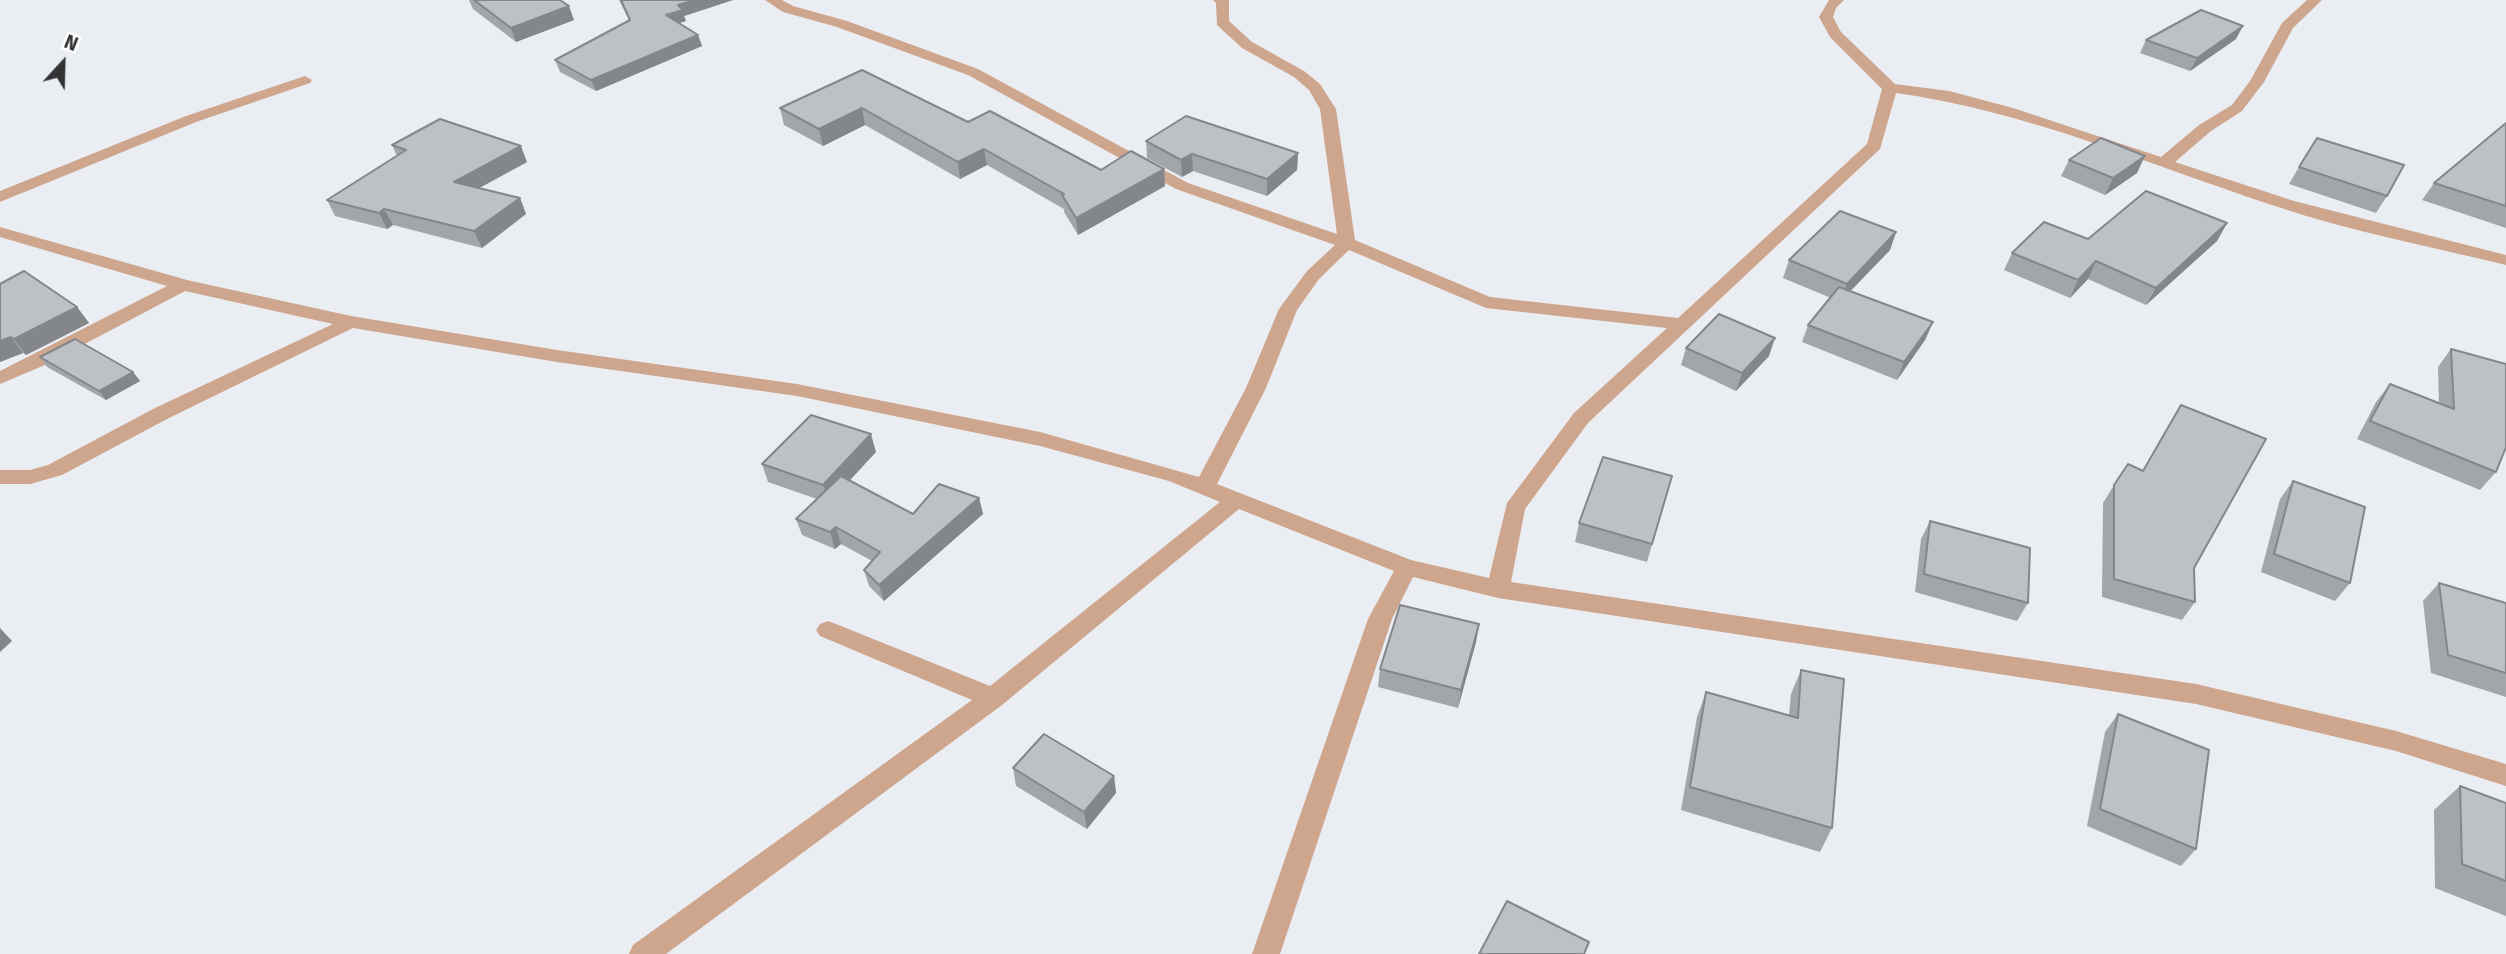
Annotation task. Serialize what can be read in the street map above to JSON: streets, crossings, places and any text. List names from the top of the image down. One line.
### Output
{"north":"top"}
